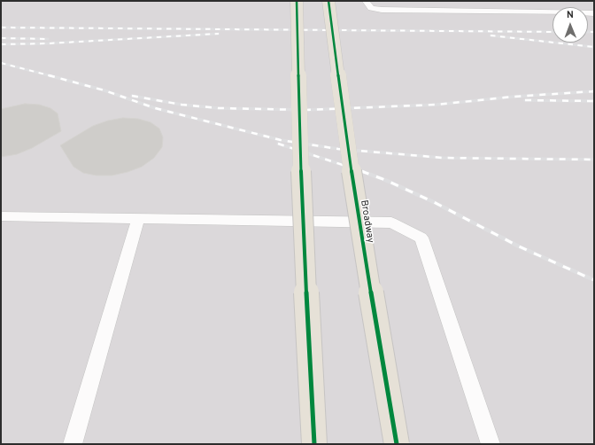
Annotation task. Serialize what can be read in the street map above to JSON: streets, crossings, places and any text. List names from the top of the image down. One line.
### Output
{"streets":{"main road":["Broadway"]},"north":"top"}
